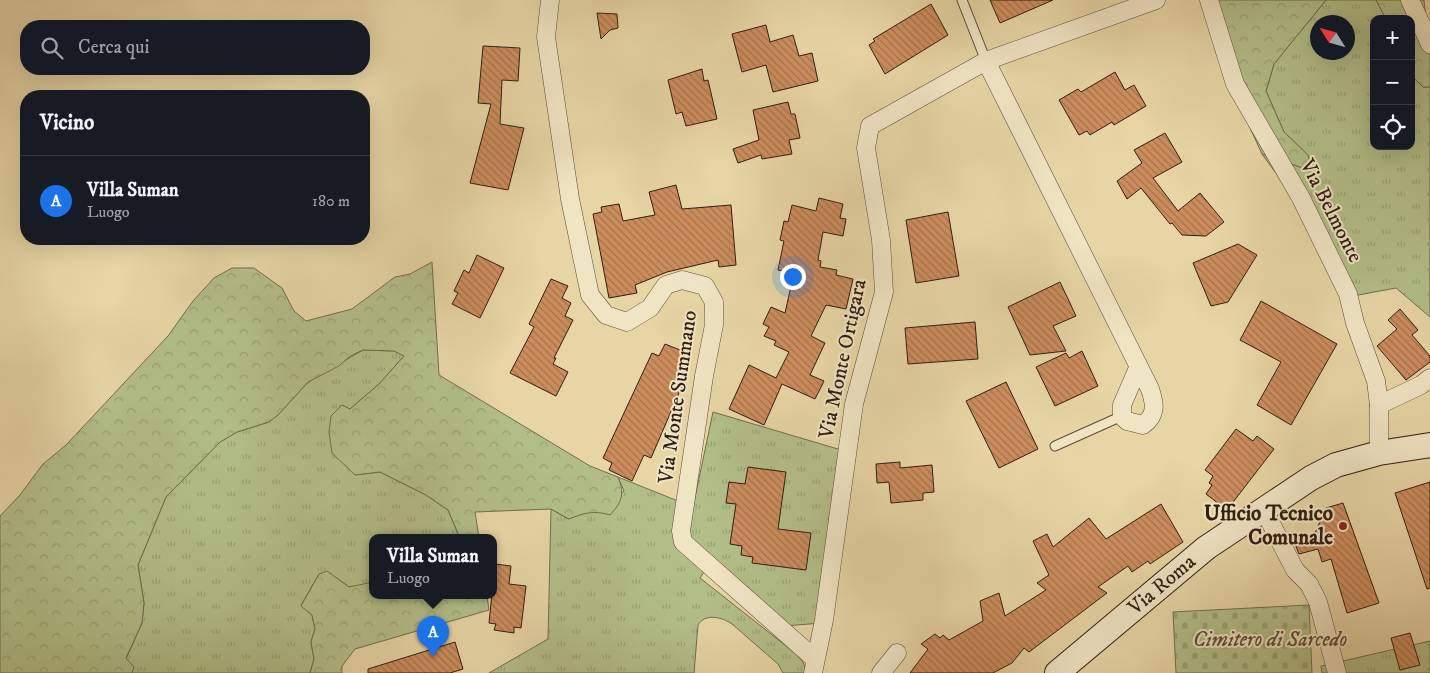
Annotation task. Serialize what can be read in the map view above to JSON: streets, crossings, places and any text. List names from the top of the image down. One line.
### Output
{"streets":{"street":["Via Belmonte","Via Monte Ortigara","Via Monte Summano","Via Roma"]},"crossings":[["Via Belmonte","Via Roma"],["Via Monte Ortigara","Via Monte Summano"]],"parks":["Cimitero di Sarcedo"],"places":["Ufficio Tecnico Comunale"],"north":"top left","page":{"map_buttons":["+","−"],"search":"Cerca qui","heading":"Vicino","list":[{"mark":"A","name":"Villa Suman","note":"Luogo","value":"180 m"}],"popup":["Villa Suman","Luogo"],"pins":"A"}}
